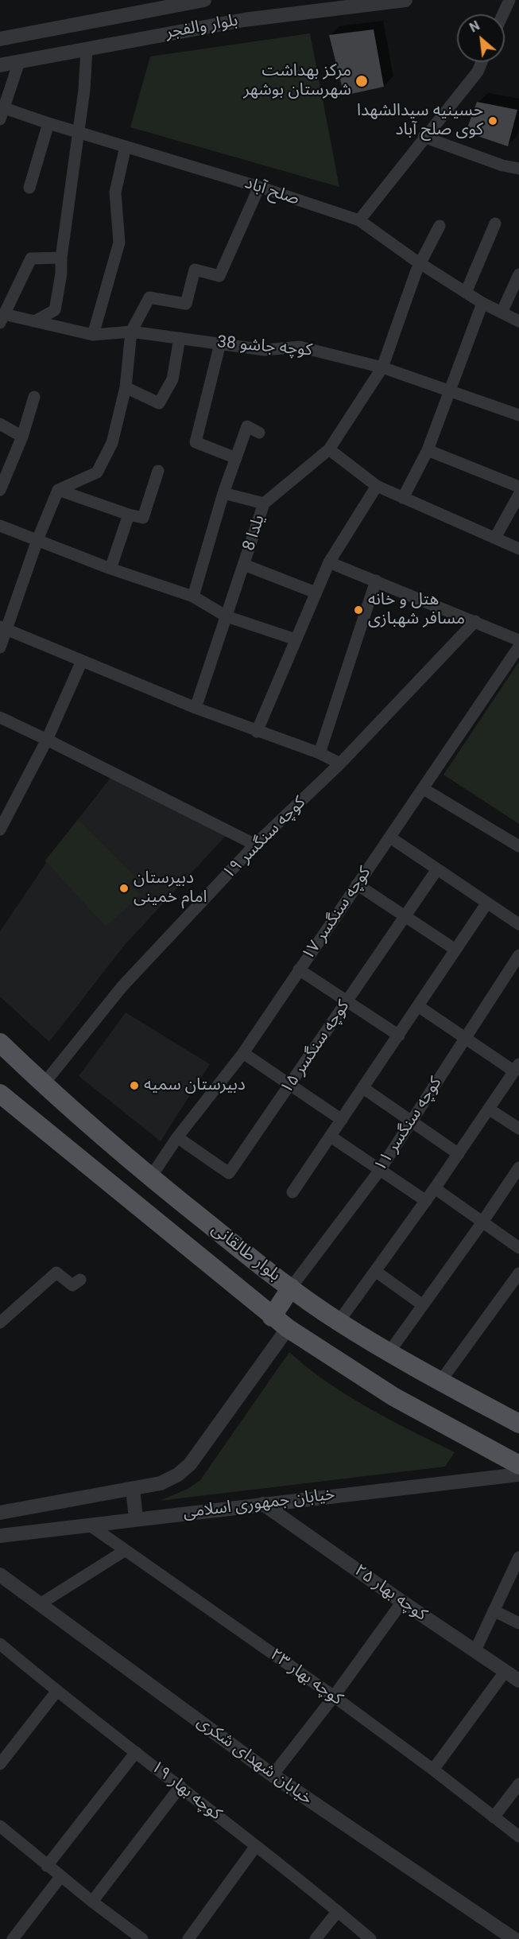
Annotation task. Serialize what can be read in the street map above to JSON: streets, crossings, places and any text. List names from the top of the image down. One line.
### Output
{"streets":{"main road":["بلوار طالقانی"],"street":["بلوار والفجر","صلح آباد","کوچه جاشو 38","یلدا 8","کوچه سنگسر ۱۹","کوچه سنگسر ۱۷","کوچه سنگسر ۱۵","کوچه سنگسر ۱۱","خیابان جمهوری اسلامی","کوچه بهار ۲۵","کوچه بهار ۲۳","خیابان شهدای شکری","کوچه بهار ۱۹"]},"crossings":[["صلح آباد","یلدا 8"],["کوچه جاشو 38","یلدا 8"],["کوچه سنگسر ۱۹","بلوار طالقانی"],["کوچه سنگسر ۱۷","کوچه سنگسر ۱۵"],["کوچه سنگسر ۱۷","بلوار طالقانی"],["کوچه سنگسر ۱۱","بلوار طالقانی"],["خیابان جمهوری اسلامی","کوچه بهار ۲۵"],["خیابان جمهوری اسلامی","کوچه بهار ۲۳"]],"places":["مرکز بهداشت شهرستان بوشهر","حسینیه سیدالشهدا کوی صلح آباد","هتل و خانه مسافر شهبازی","دبیرستان امام خمینی","دبیرستان سمیه"],"north":"top left"}
